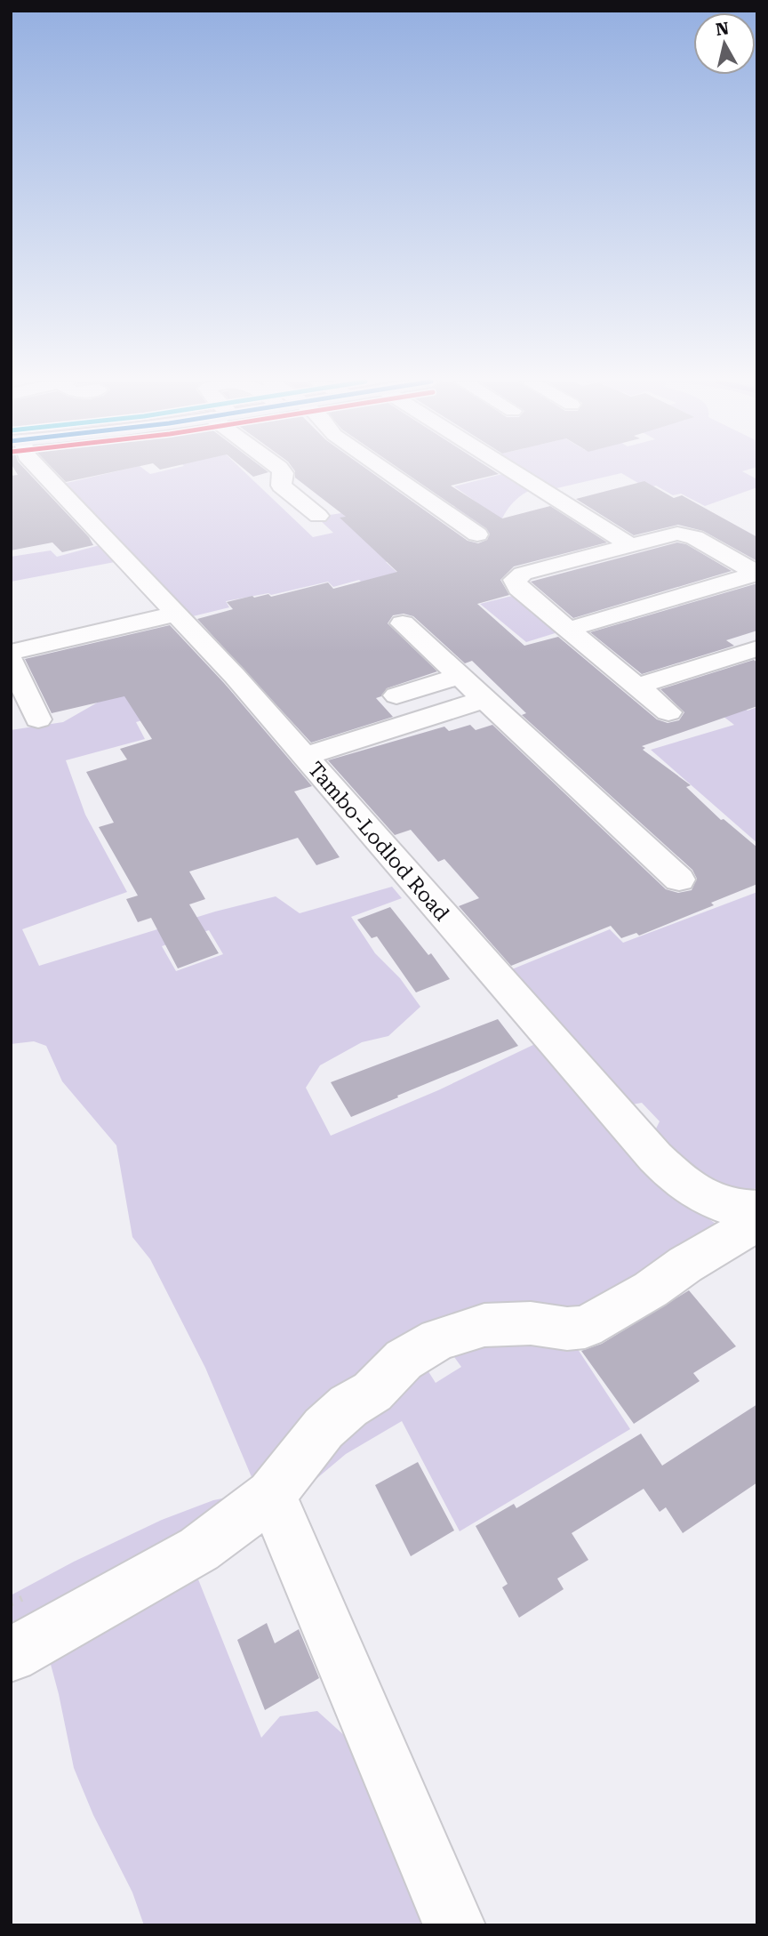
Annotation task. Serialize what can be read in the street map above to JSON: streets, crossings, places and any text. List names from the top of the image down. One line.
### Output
{"streets":{"street":["Tambo-Lodlod Road"]},"north":"top"}
